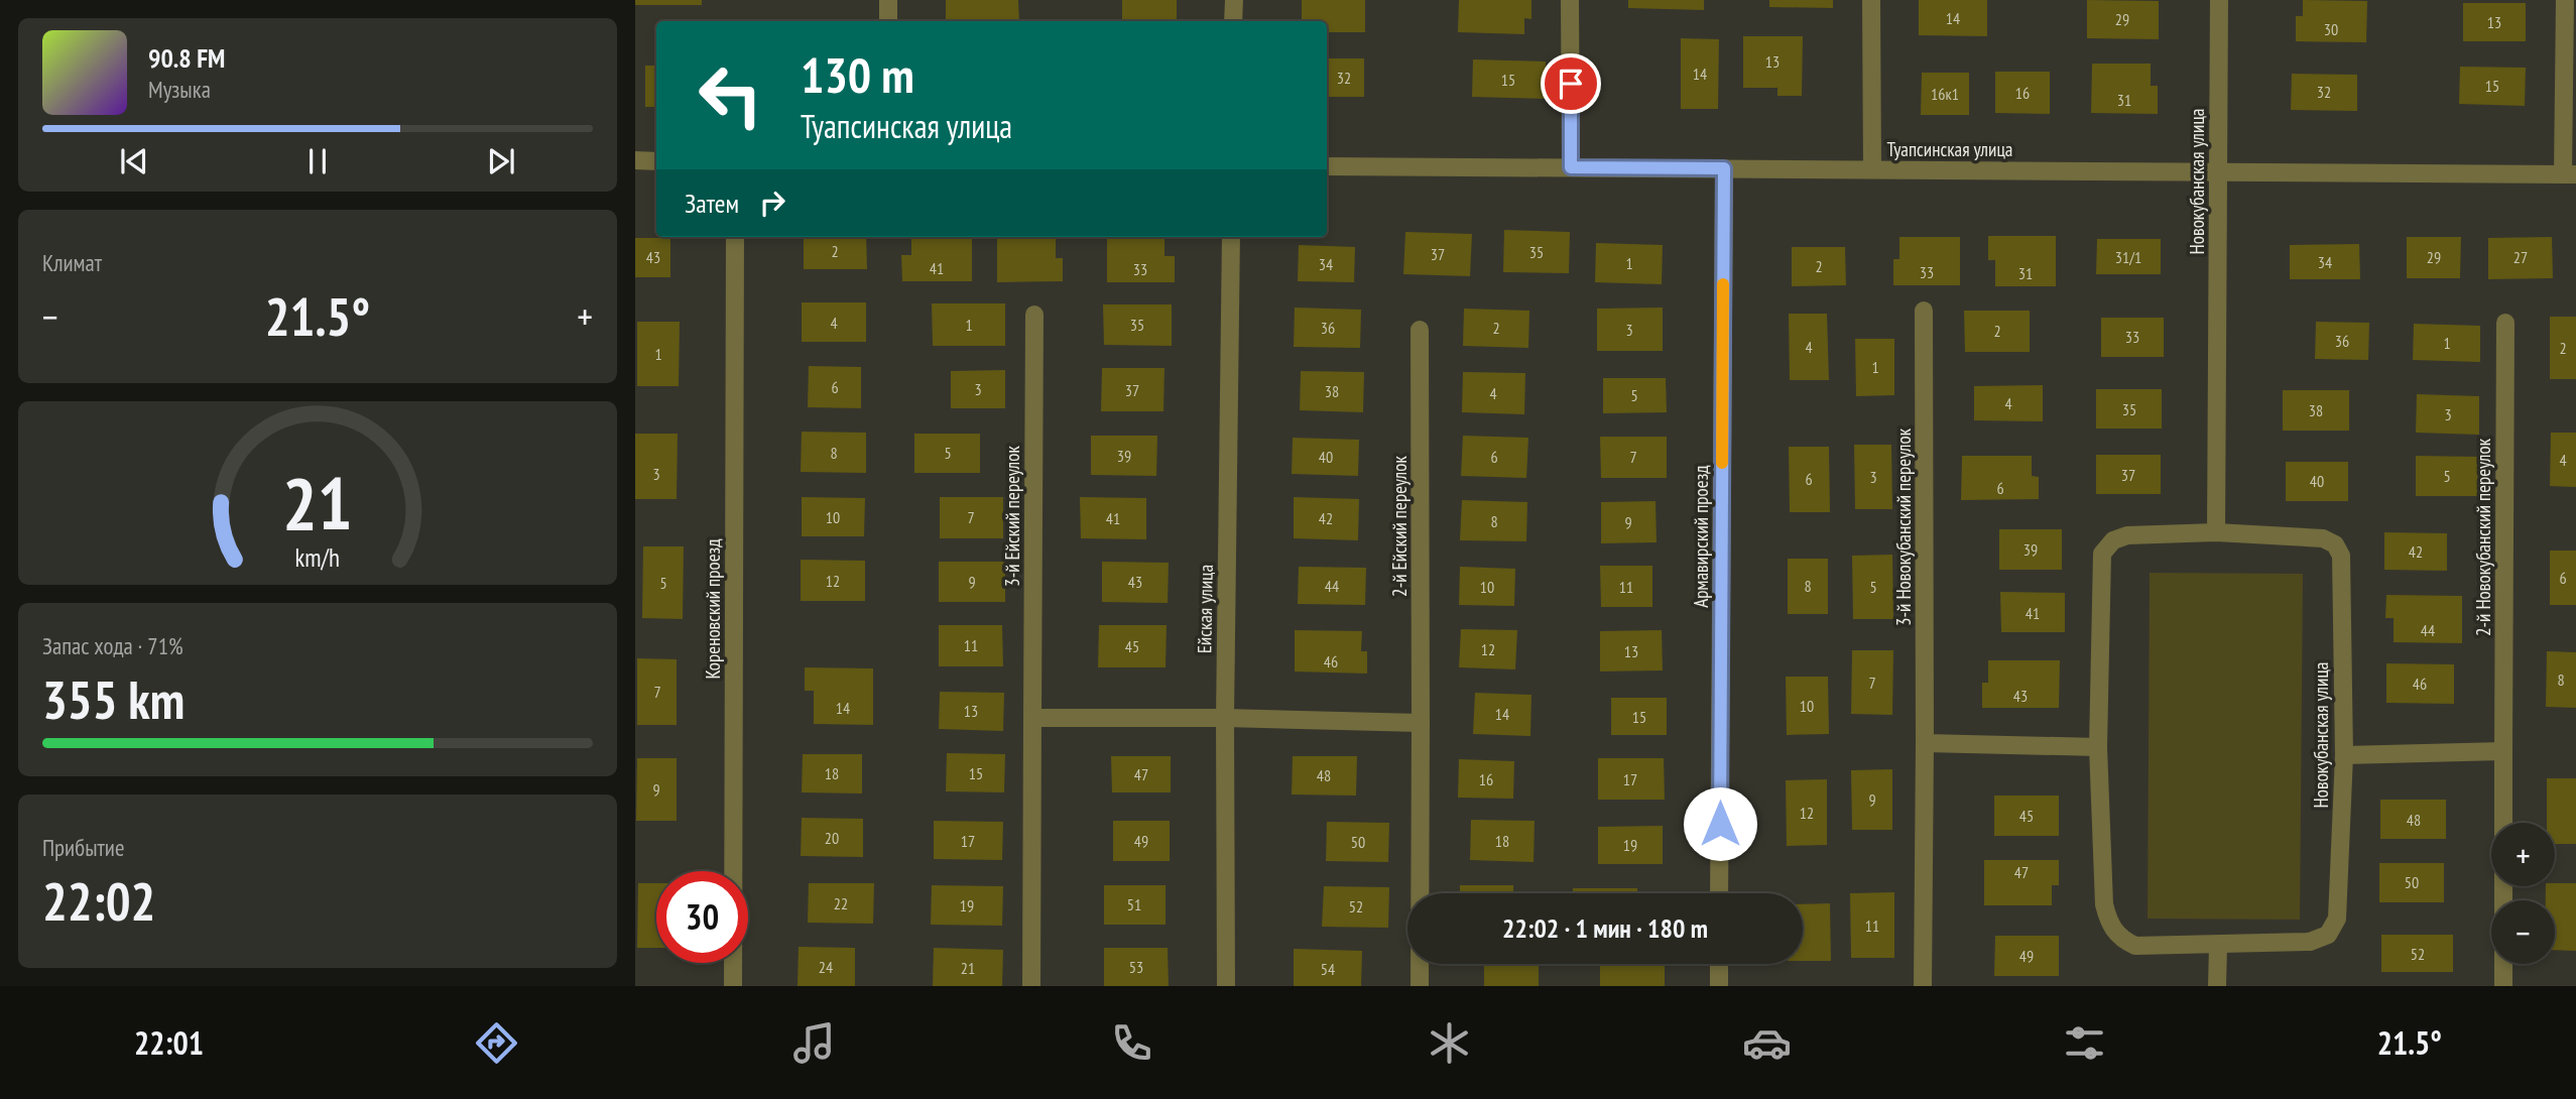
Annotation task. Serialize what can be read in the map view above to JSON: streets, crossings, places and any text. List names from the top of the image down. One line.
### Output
{"streets":{"street":["Туапсинская улица","Новокубанская улица","3-й Ейский переулок","2-й Ейский переулок","3-й Новокубанский переулок","Армавирский проезд","2-й Новокубанский переулок","Кореновский проезд","Ейская улица"]},"crossings":[["Туапсинская улица","Новокубанская улица"],["Туапсинская улица","Армавирский проезд"]],"house_numbers":["14","29","13","30","13","14","32","15","15","32","16","16к1","31","2","35","37","43","31/1","29","27","34","1","34","2","41","33","33","31","4","1","35","36","2","3","2","33","36","1","4","2","1","1","6","3","37","38","4","5","4","35","38","3","8","5","39","40","6","7","4","3","37","5","3","6","40","6","10","7","41","42","8","9","39","42","6","12","9","43","5","44","8","10","11","5","41","44","11","45","12","13","46","8","7","46","7","43","10","14","13","14","15","18","15","47","48","16","17","9","9","12","45","48","20","17","49","18","50","19","47","50","22","51","19","52","11","52","49","24","53","21","54"],"page":{"turn":["130 m","Туапсинская улица"],"song":["90.8 FM","Музыка"],"then":"Затем","tile":["Климат",["Запас хода · 71%","355 km"],["Прибытие","22:02"]],"heat":["−","21.5°","+"],"map_buttons":["+","−"],"limit":"30","trip":"22:02 · 1 мин · 180 m","tabs":["22:01","21.5°"],"gauge":["21","km/h"]}}
